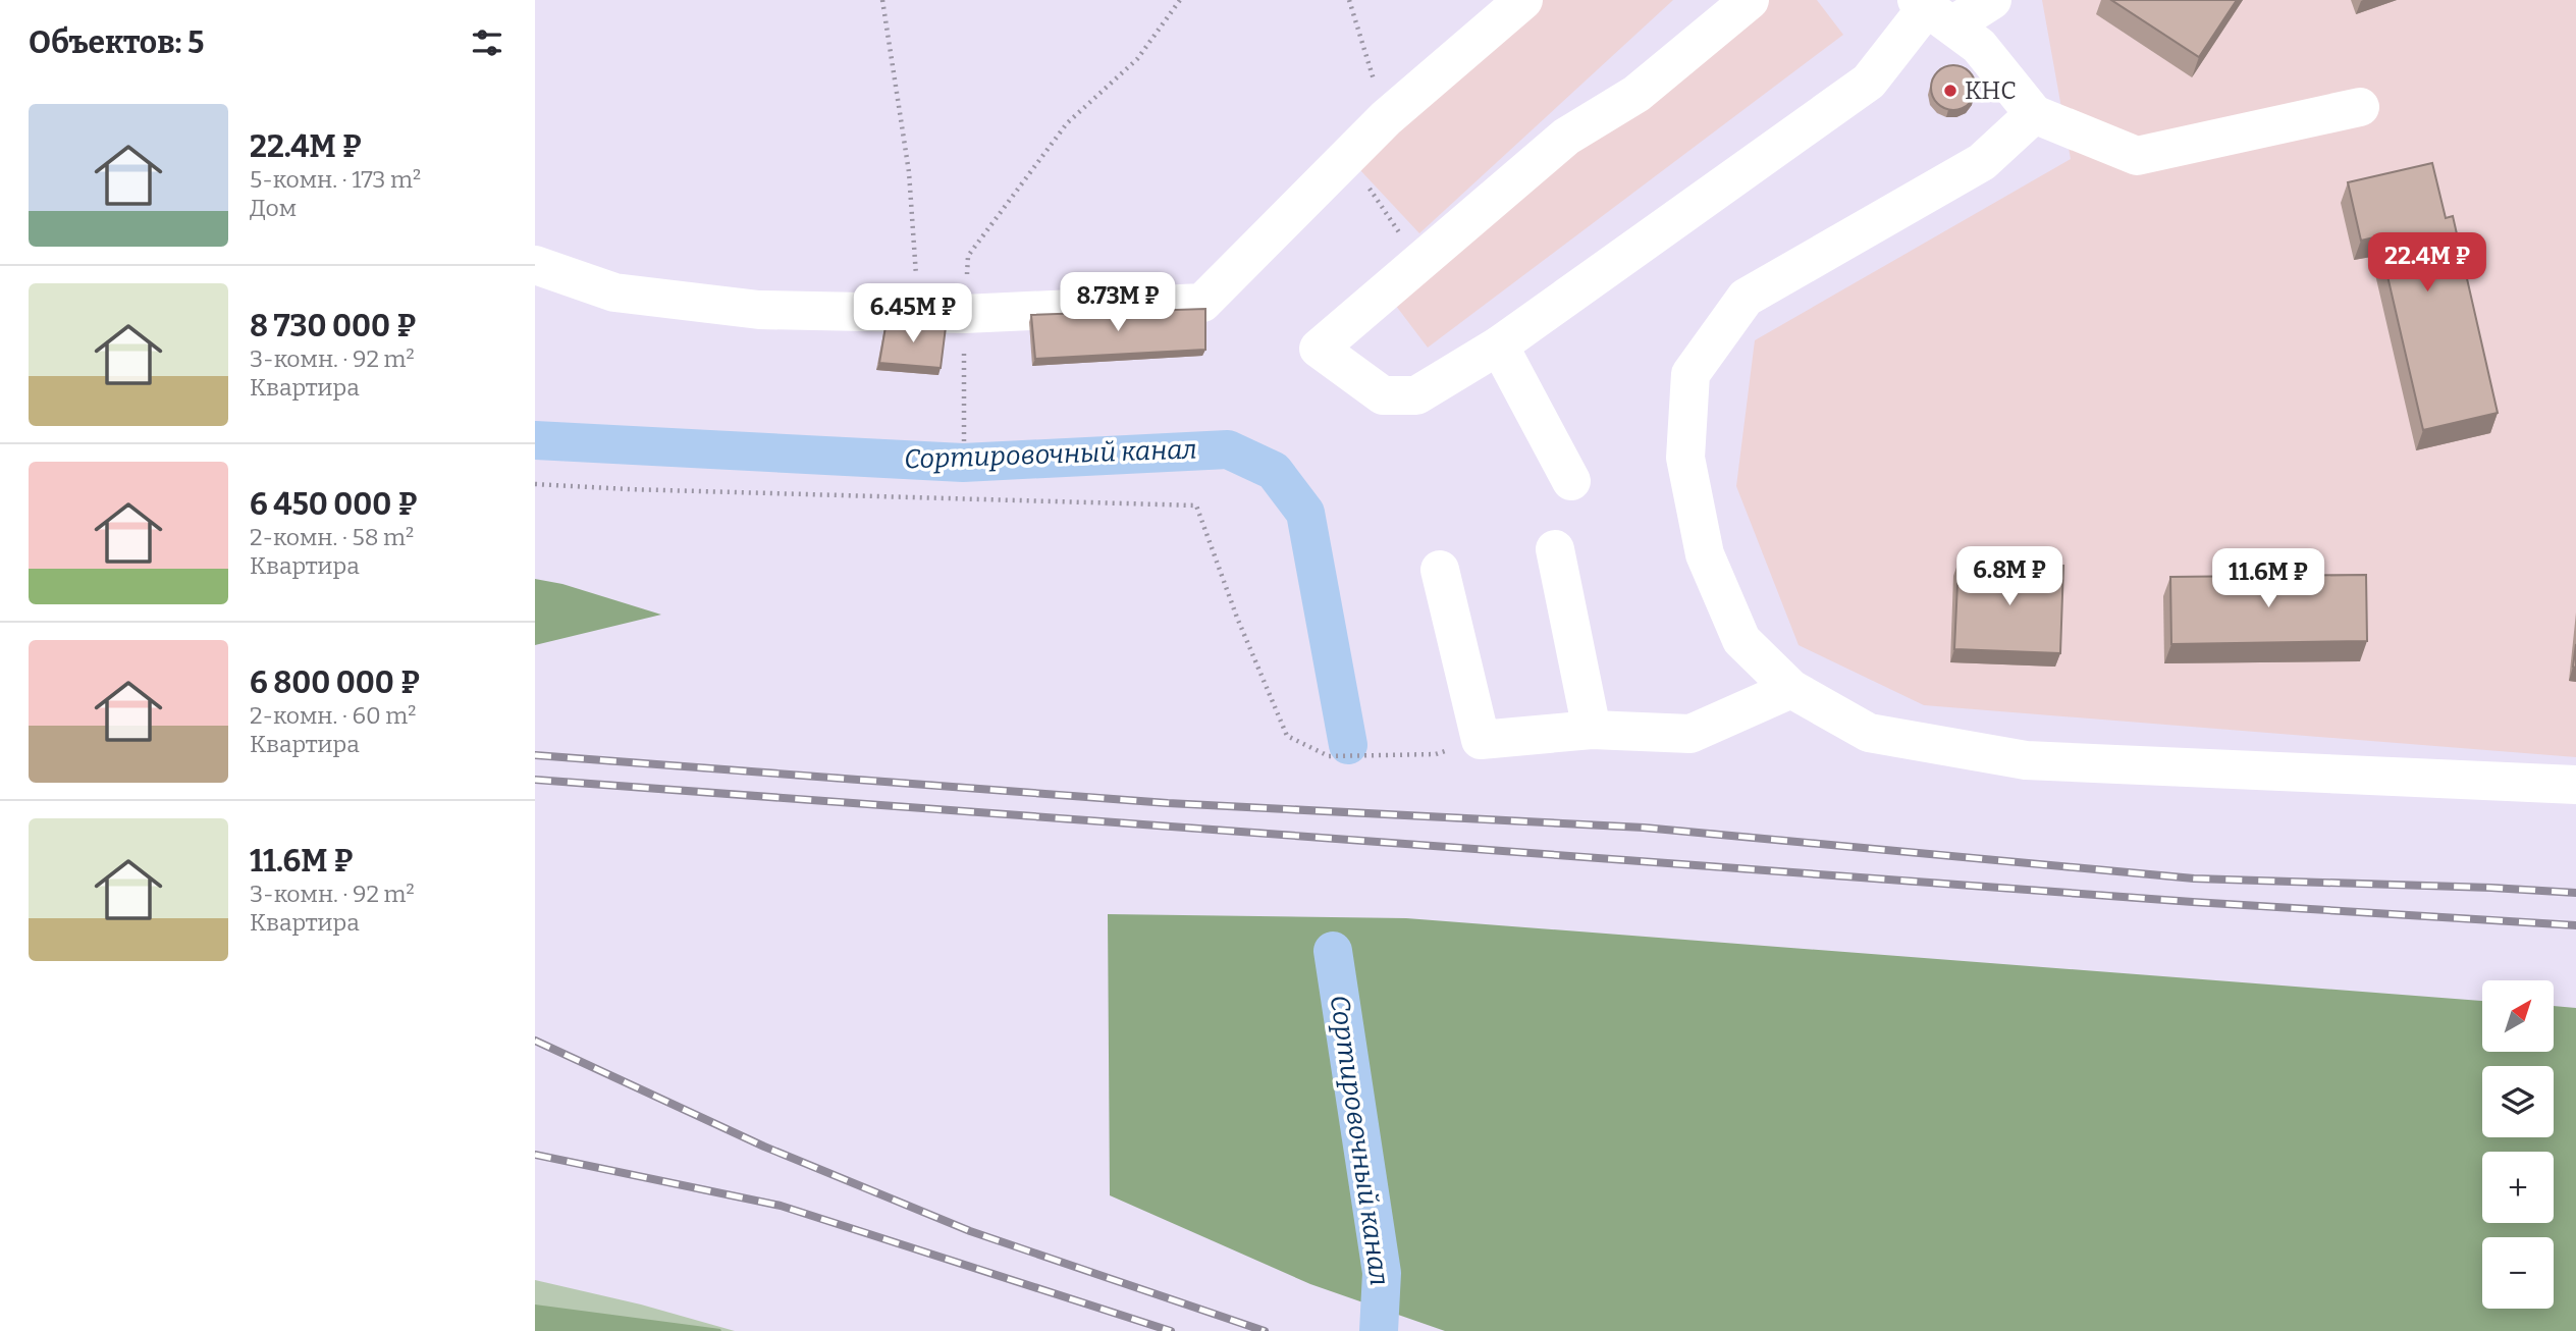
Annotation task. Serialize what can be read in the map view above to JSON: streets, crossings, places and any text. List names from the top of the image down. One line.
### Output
{"water":["Сортировочный канал"],"places":["КНС"],"north":"top right","page":{"heading":"Объектов: 5","list":[{"name":"22.4M ₽","note":"5-комн. · 173 m² · Дом"},{"name":"8 730 000 ₽","note":"3-комн. · 92 m² · Квартира"},{"name":"6 450 000 ₽","note":"2-комн. · 58 m² · Квартира"},{"name":"6 800 000 ₽","note":"2-комн. · 60 m² · Квартира"},{"name":"11.6M ₽","note":"3-комн. · 92 m² · Квартира"}],"price":["22.4M ₽","8.73M ₽","6.45M ₽","6.8M ₽","11.6M ₽"],"map_buttons":["+","−"]}}
